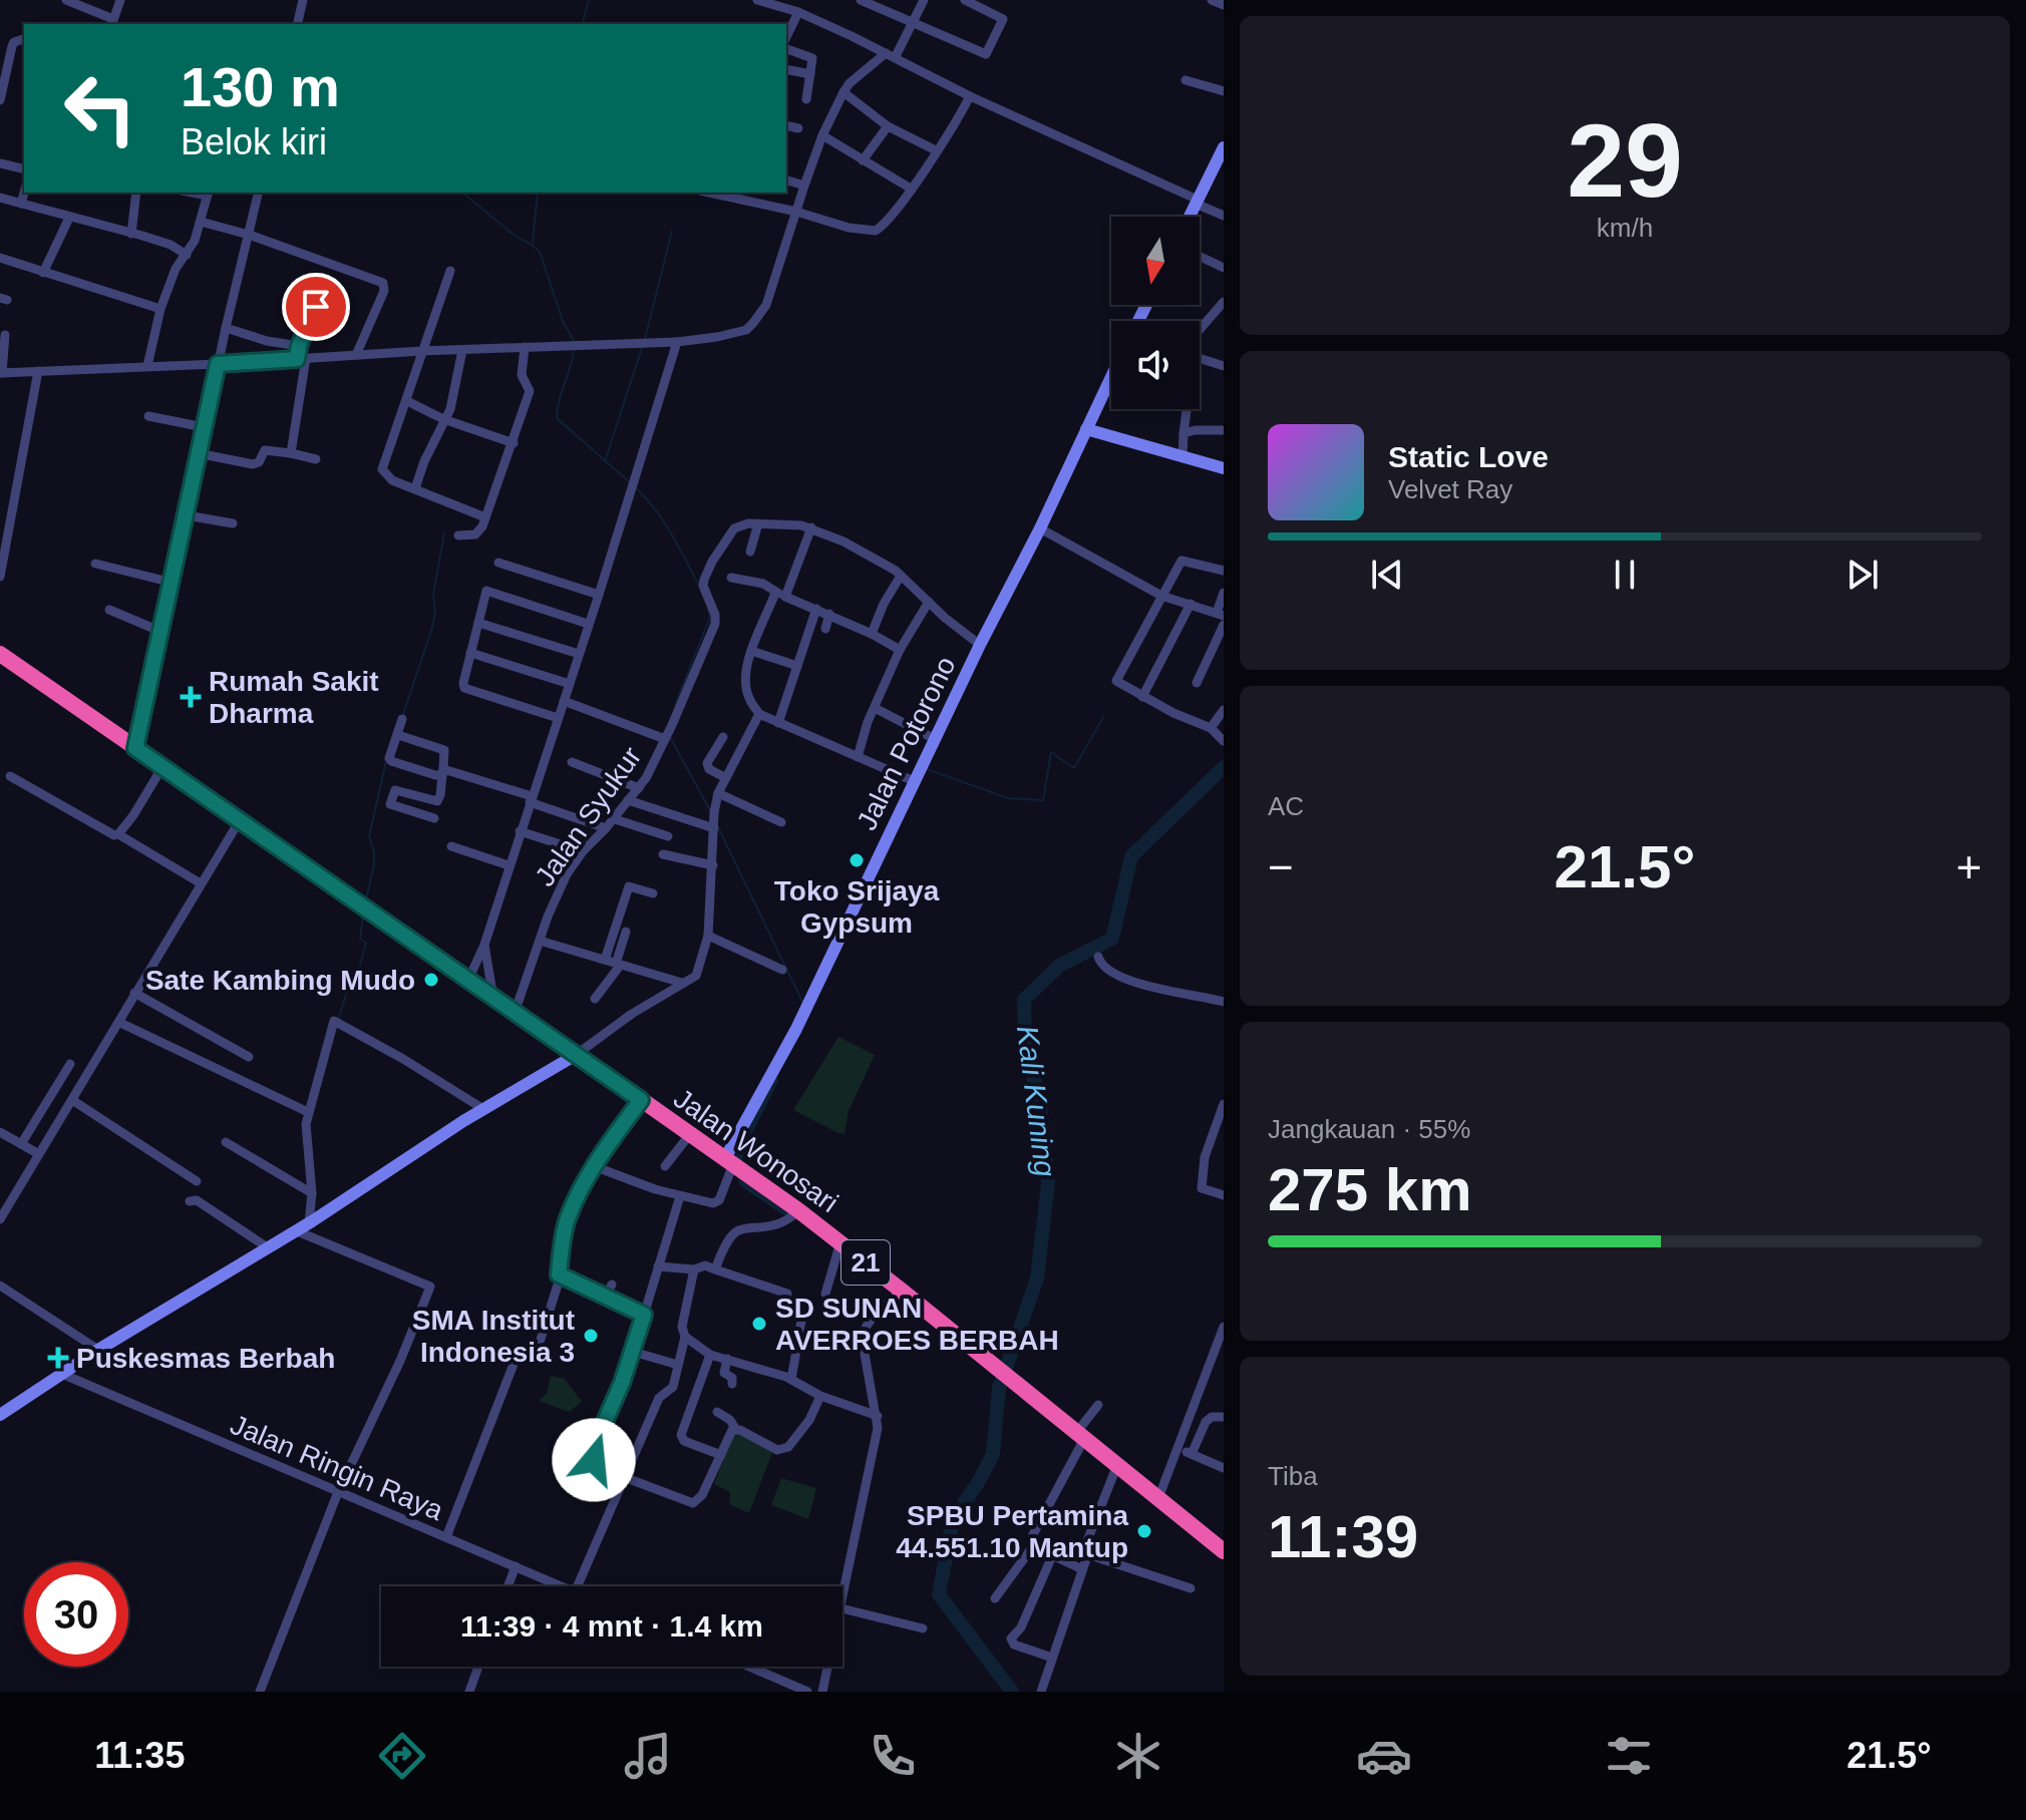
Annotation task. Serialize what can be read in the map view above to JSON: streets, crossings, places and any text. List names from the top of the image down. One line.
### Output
{"streets":{"highway":["Jalan Wonosari","21"],"street":["Jalan Potorono","Jalan Syukur","Jalan Ringin Raya"]},"crossings":[["Jalan Potorono","Jalan Wonosari"],["Jalan Syukur","Jalan Wonosari"]],"water":["Kali Kuning"],"places":{"health":["Rumah Sakit Dharma","Puskesmas Berbah"],"other":["Toko Srijaya Gypsum","Sate Kambing Mudo","SD SUNAN AVERROES BERBAH","SMA Institut Indonesia 3","SPBU Pertamina 44.551.10 Mantup"]},"north":"bottom","page":{"tile":[["29","km/h"],"AC",["Jangkauan · 55%","275 km"],["Tiba","11:39"]],"turn":["130 m","Belok kiri"],"song":["Static Love","Velvet Ray"],"heat":["−","21.5°","+"],"limit":"30","trip":"11:39 · 4 mnt · 1.4 km","tabs":["11:35","21.5°"]}}
